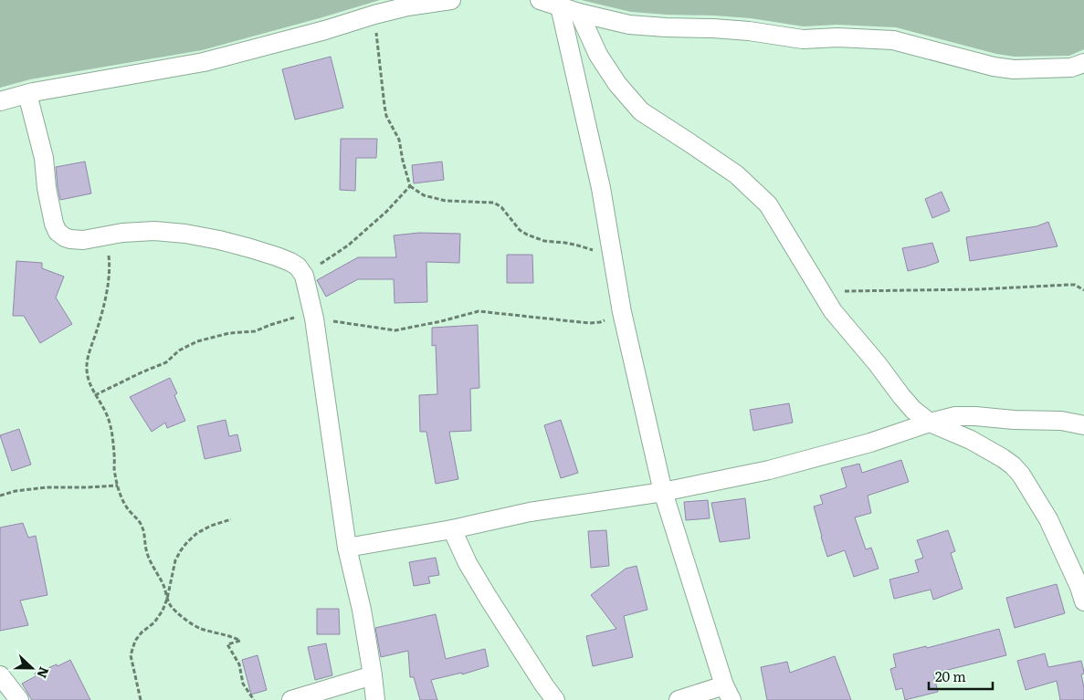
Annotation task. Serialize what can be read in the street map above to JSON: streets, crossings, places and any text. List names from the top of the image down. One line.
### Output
{"scale_bar":"20 m","north":"right"}
